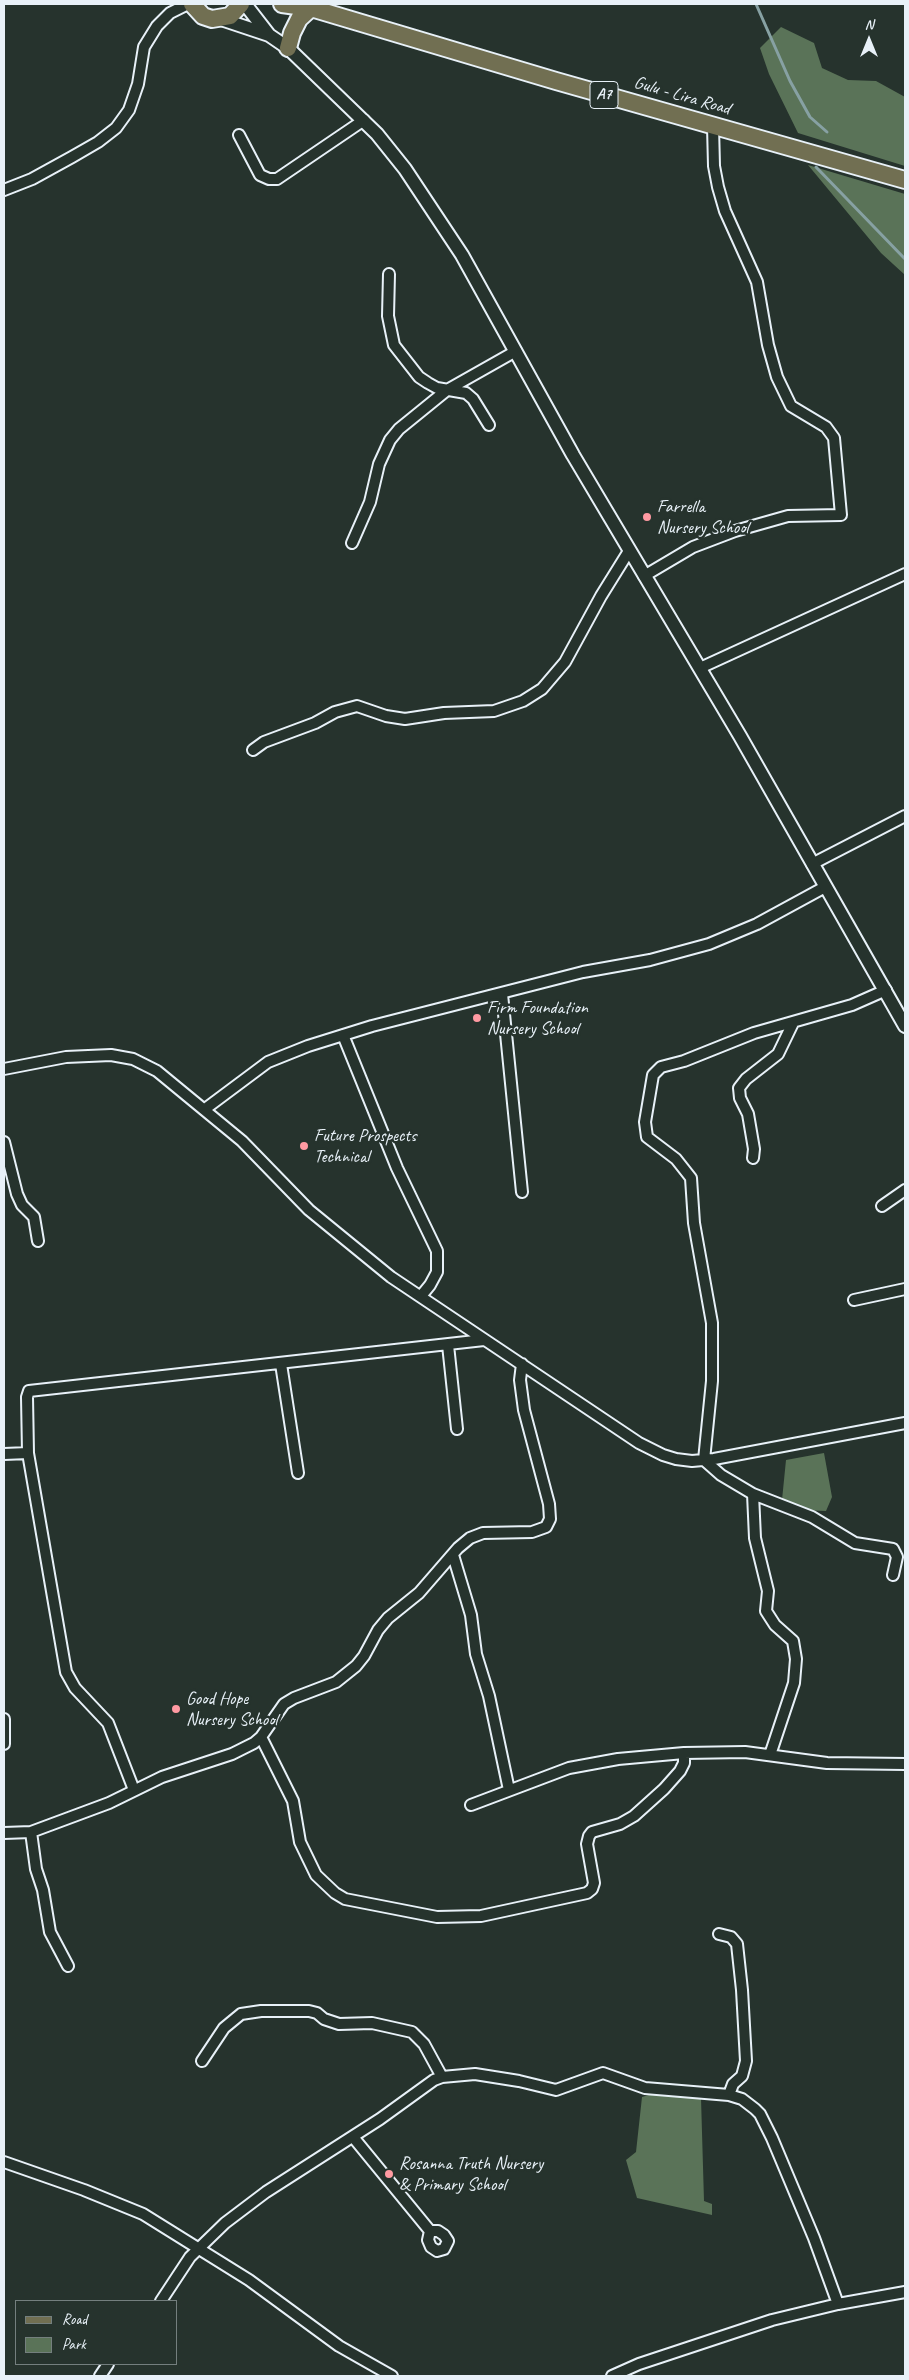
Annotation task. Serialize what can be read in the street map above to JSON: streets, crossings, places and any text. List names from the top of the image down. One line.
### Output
{"streets":{"main road":["A7","Gulu - Lira Road"]},"crossings":[["A7","Gulu - Lira Road"]],"places":["Farrella Nursery School","Firm Foundation Nursery School","Future Prospects Technical","Good Hope Nursery School","Rosanna Truth Nursery & Primary School"],"legend":["Road","Park"],"north":"top"}
